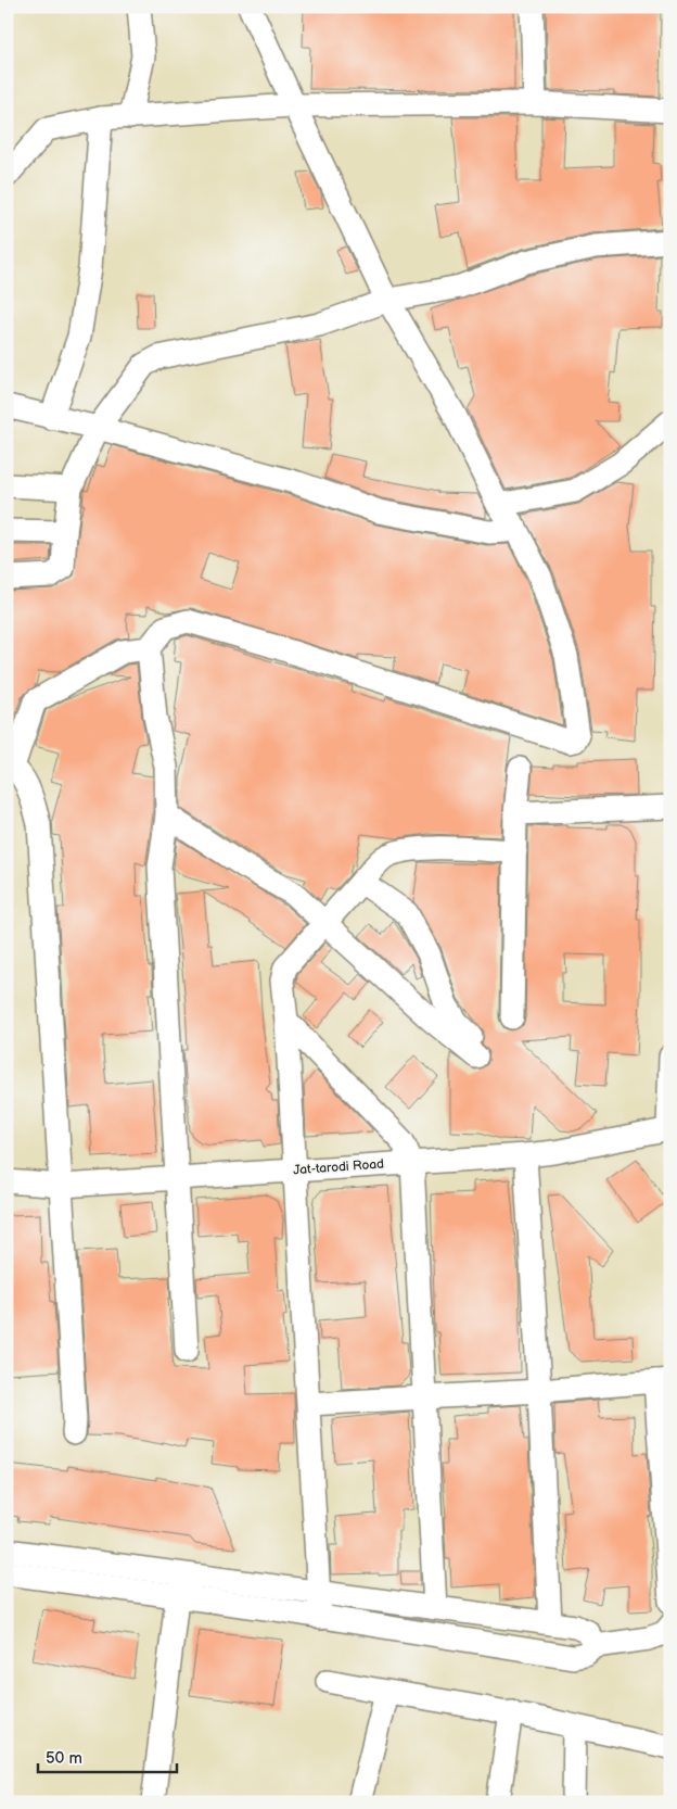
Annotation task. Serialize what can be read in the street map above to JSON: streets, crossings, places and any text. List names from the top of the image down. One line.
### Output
{"streets":{"street":["Jat-tarodi Road"]},"scale_bar":"50 m"}
